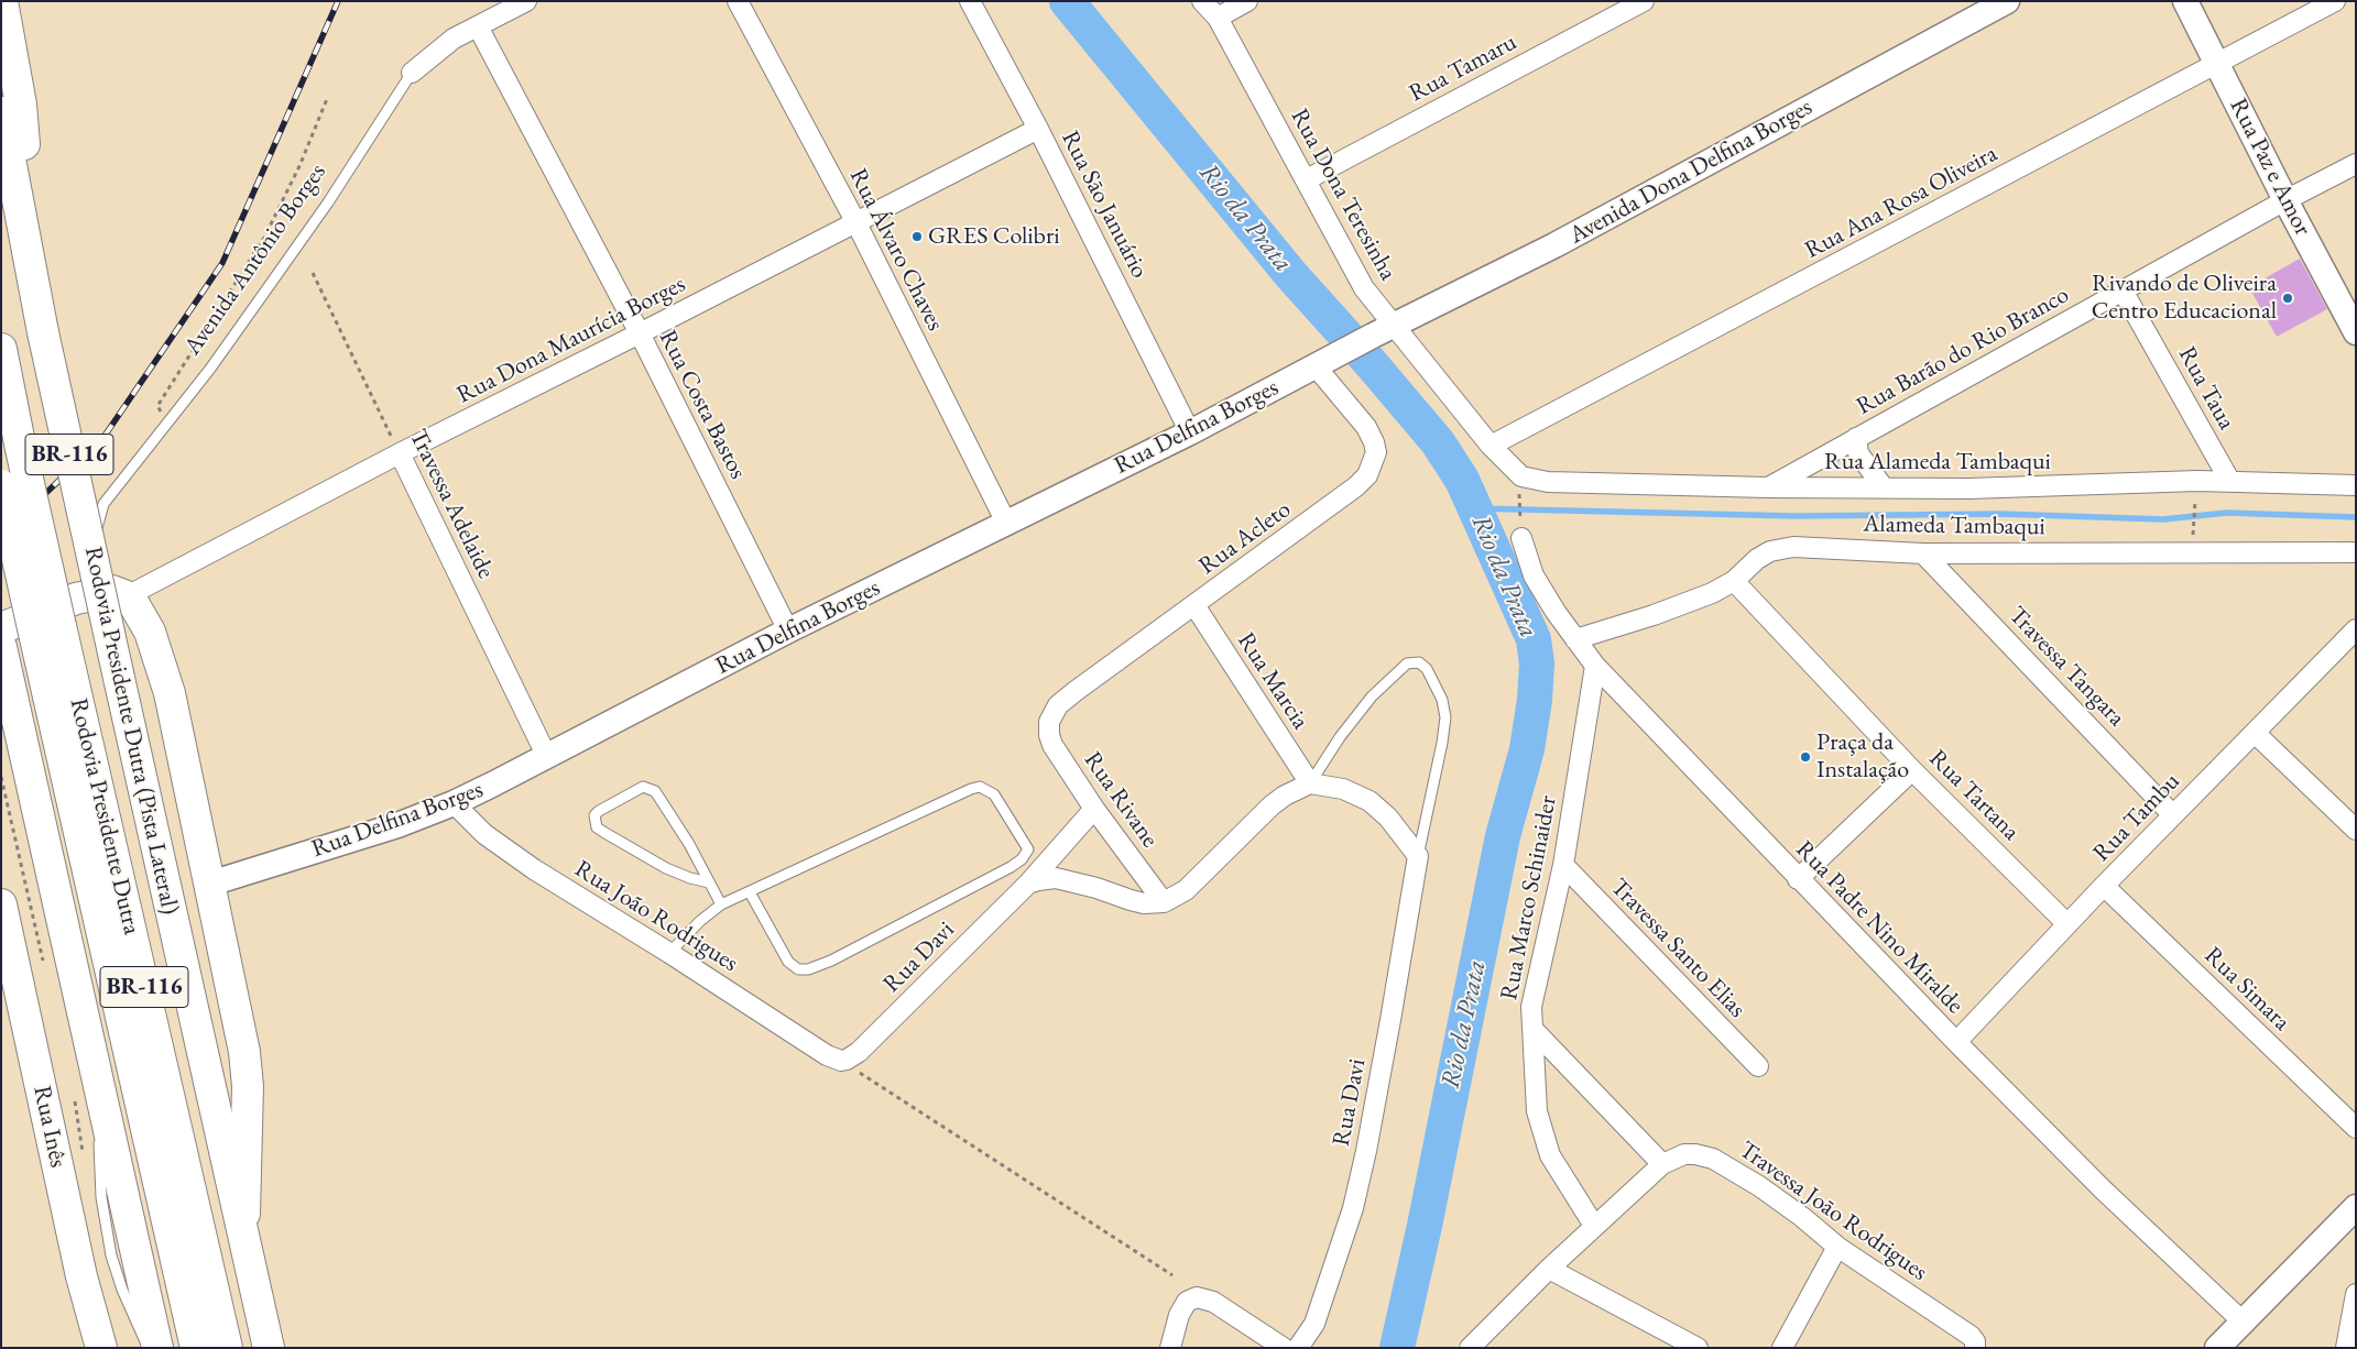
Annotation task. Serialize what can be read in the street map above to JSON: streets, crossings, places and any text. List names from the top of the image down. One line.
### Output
{"streets":{"main road":["BR-116","Rodovia Presidente Dutra (Pista Lateral)","Rodovia Presidente Dutra","Rua Inês"],"street":["Rua Tamaru","Rua Paz e Amor","Avenida Dona Delfina Borges","Rua Dona Teresinha","Rua Ana Rosa Oliveira","Rua Sāo Januário","Rua Álvaro Chaves","Avenida Antônio Borges","Rua Dona Maurícia Borges","Rua Barão do Rio Branco","Rua Taua","Rua Costa Bastos","Rua Delfina Borges","Rua Alameda Tambaqui","Travessa Adelaide","Alameda Tambaqui","Rua Acleto","Travessa Tangara","Rua Marcia","Rua Tartana","Rua Rivane","Rua Tambu","Rua Marco Schinaider","Rua João Rodrigues","Rua Padre Nino Miralde","Travessa Santo Elias","Rua Davi","Rua Simara","Travessa Joāo Rodrigues"]},"crossings":[["Rua Tamaru","Rua Dona Teresinha"],["Rua Paz e Amor","Rua Ana Rosa Oliveira"],["Rua Paz e Amor","Rua Barão do Rio Branco"],["Avenida Dona Delfina Borges","Rua Dona Teresinha"],["Avenida Dona Delfina Borges","Rua Delfina Borges"],["Rua Dona Teresinha","Rua Ana Rosa Oliveira"],["Rua Dona Teresinha","Rua Delfina Borges"],["Rua Dona Teresinha","Rua Alameda Tambaqui"],["Rua Sāo Januário","Rua Dona Maurícia Borges"],["Rua Sāo Januário","Rua Delfina Borges"],["Rua Álvaro Chaves","Rua Dona Maurícia Borges"],["Rua Álvaro Chaves","Rua Delfina Borges"],["Avenida Antônio Borges","Rua Costa Bastos"],["Rua Dona Maurícia Borges","Rua Costa Bastos"],["Rua Dona Maurícia Borges","Travessa Adelaide"],["Rua Barão do Rio Branco","Rua Taua"],["Rua Barão do Rio Branco","Rua Alameda Tambaqui"],["Rua Taua","Rua Alameda Tambaqui"],["Rua Costa Bastos","Rua Delfina Borges"],["Rua Delfina Borges","Travessa Adelaide"],["Rua Delfina Borges","Rua Acleto"],["Rua Delfina Borges","Rua João Rodrigues"],["Alameda Tambaqui","Travessa Tangara"],["Alameda Tambaqui","Rua Tartana"],["Alameda Tambaqui","Rua Padre Nino Miralde"],["Rua Acleto","Rua Marcia"],["Rua Acleto","Rua Rivane"],["Travessa Tangara","Rua Tambu"],["Rua Marcia","Rua Davi"],["Rua Tartana","Rua Tambu"],["Rua Rivane","Rua Davi"],["Rua Tambu","Rua Padre Nino Miralde"],["Rua Tambu","Rua Simara"],["Rua Marco Schinaider","Rua Padre Nino Miralde"],["Rua Marco Schinaider","Travessa Santo Elias"],["Rua Marco Schinaider","Travessa Joāo Rodrigues"],["Rua João Rodrigues","Rua Davi"]],"water":["Rio da Prata"],"places":["GRES Colibri","Rivando de Oliveira Centro Educacional","Praça da Instalação"]}
